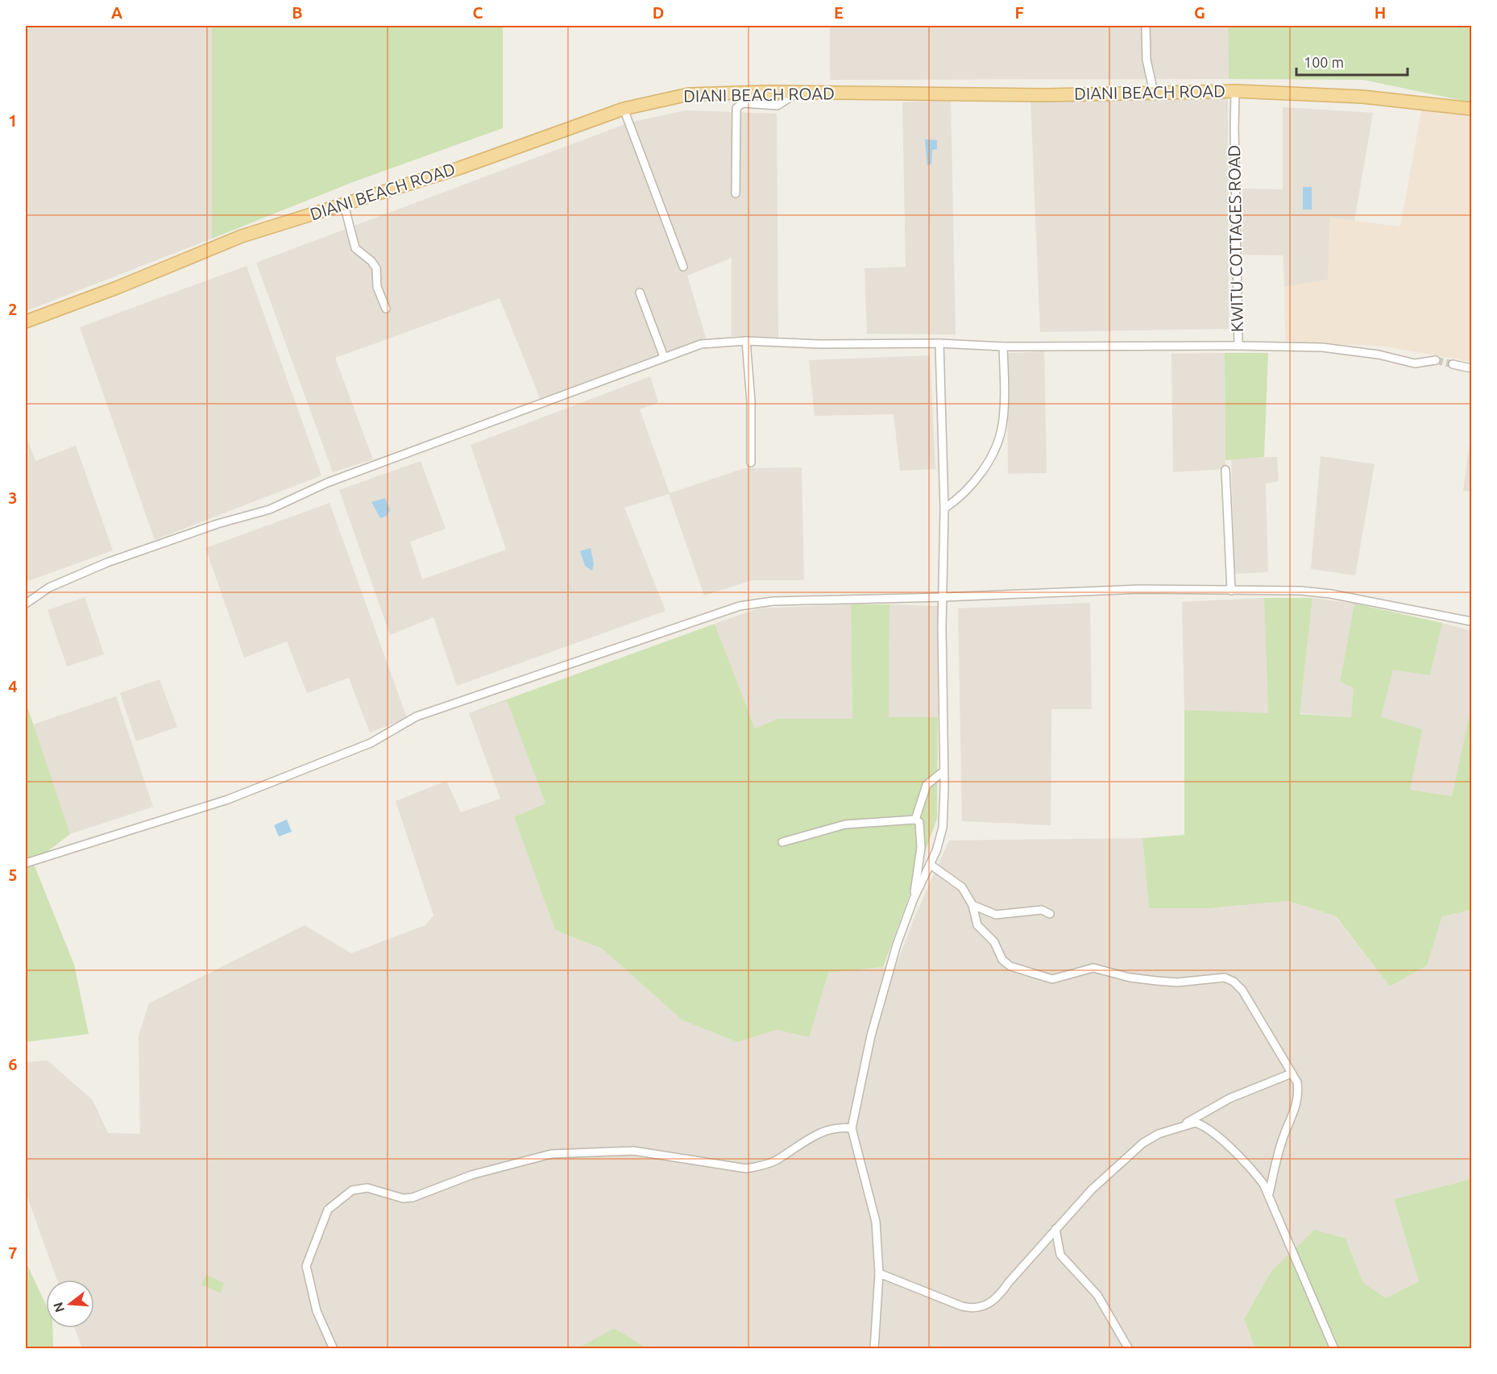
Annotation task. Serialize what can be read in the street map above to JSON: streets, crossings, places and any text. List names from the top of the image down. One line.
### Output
{"streets":{"main road":["DIANI BEACH ROAD"],"street":["KWITU COTTAGES ROAD"]},"crossings":[["DIANI BEACH ROAD","KWITU COTTAGES ROAD"]],"scale_bar":"100 m","north":"left","grid":{"columns":["A","B","C","D","E","F","G","H"],"rows":["1","2","3","4","5","6","7"]}}
